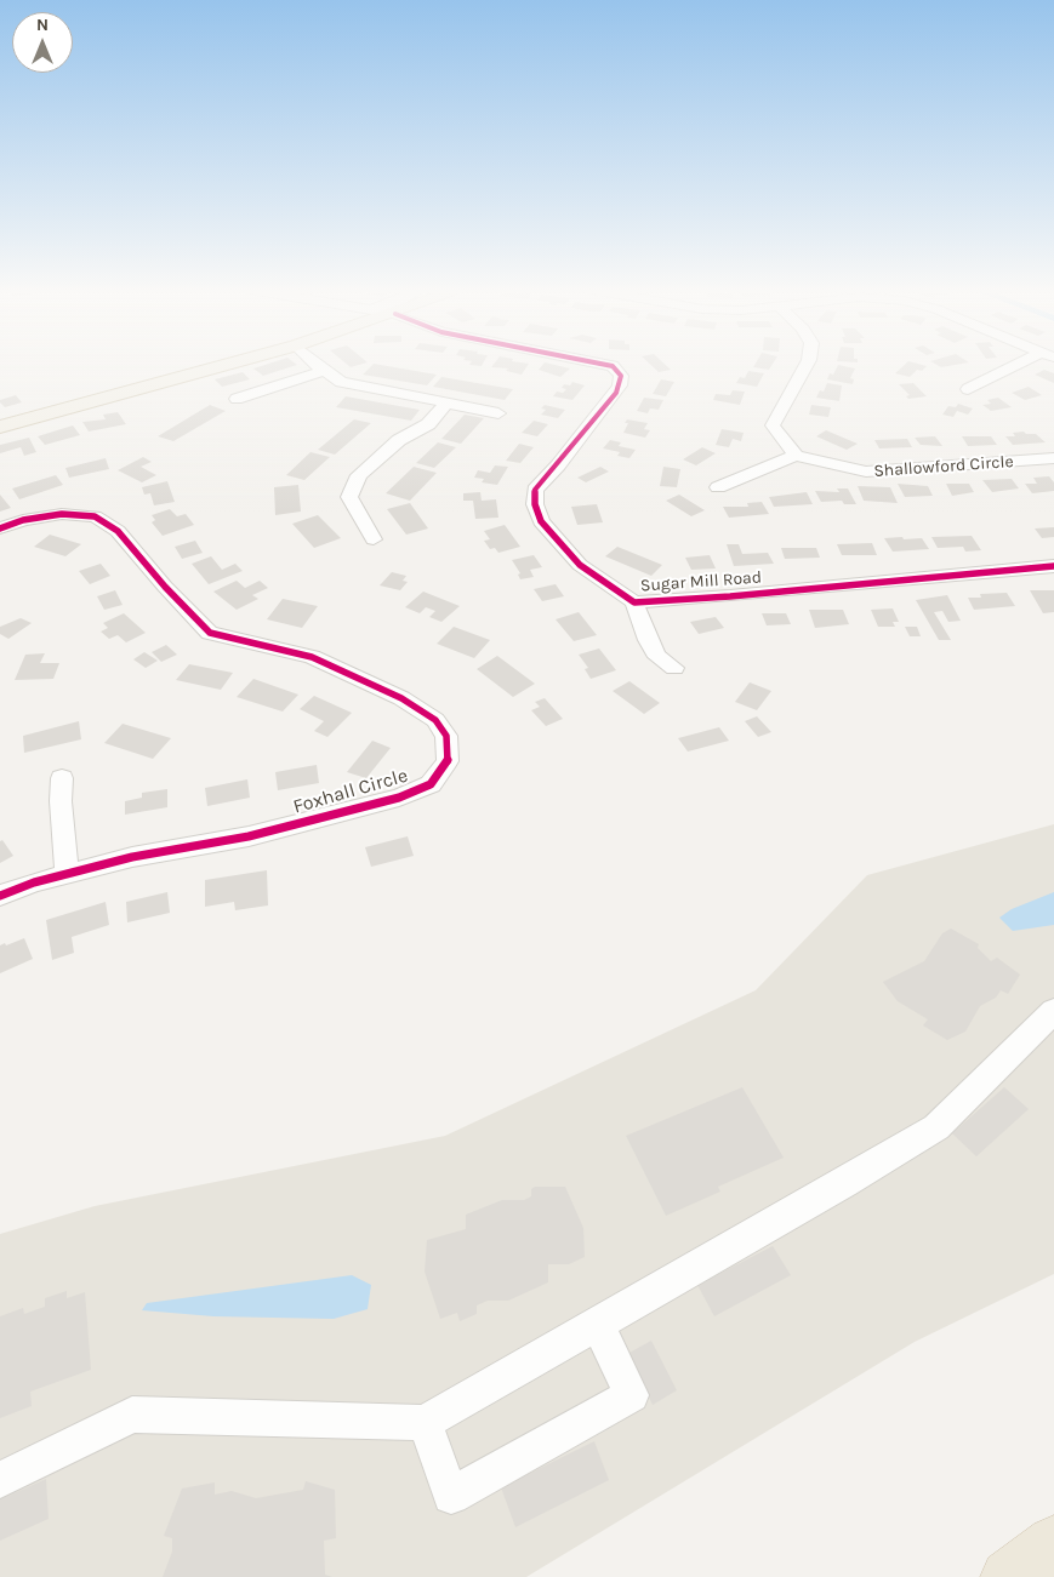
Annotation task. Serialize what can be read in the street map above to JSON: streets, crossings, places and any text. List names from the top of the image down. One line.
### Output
{"streets":{"street":["Shallowford Circle","Sugar Mill Road","Foxhall Circle"]},"north":"top"}
